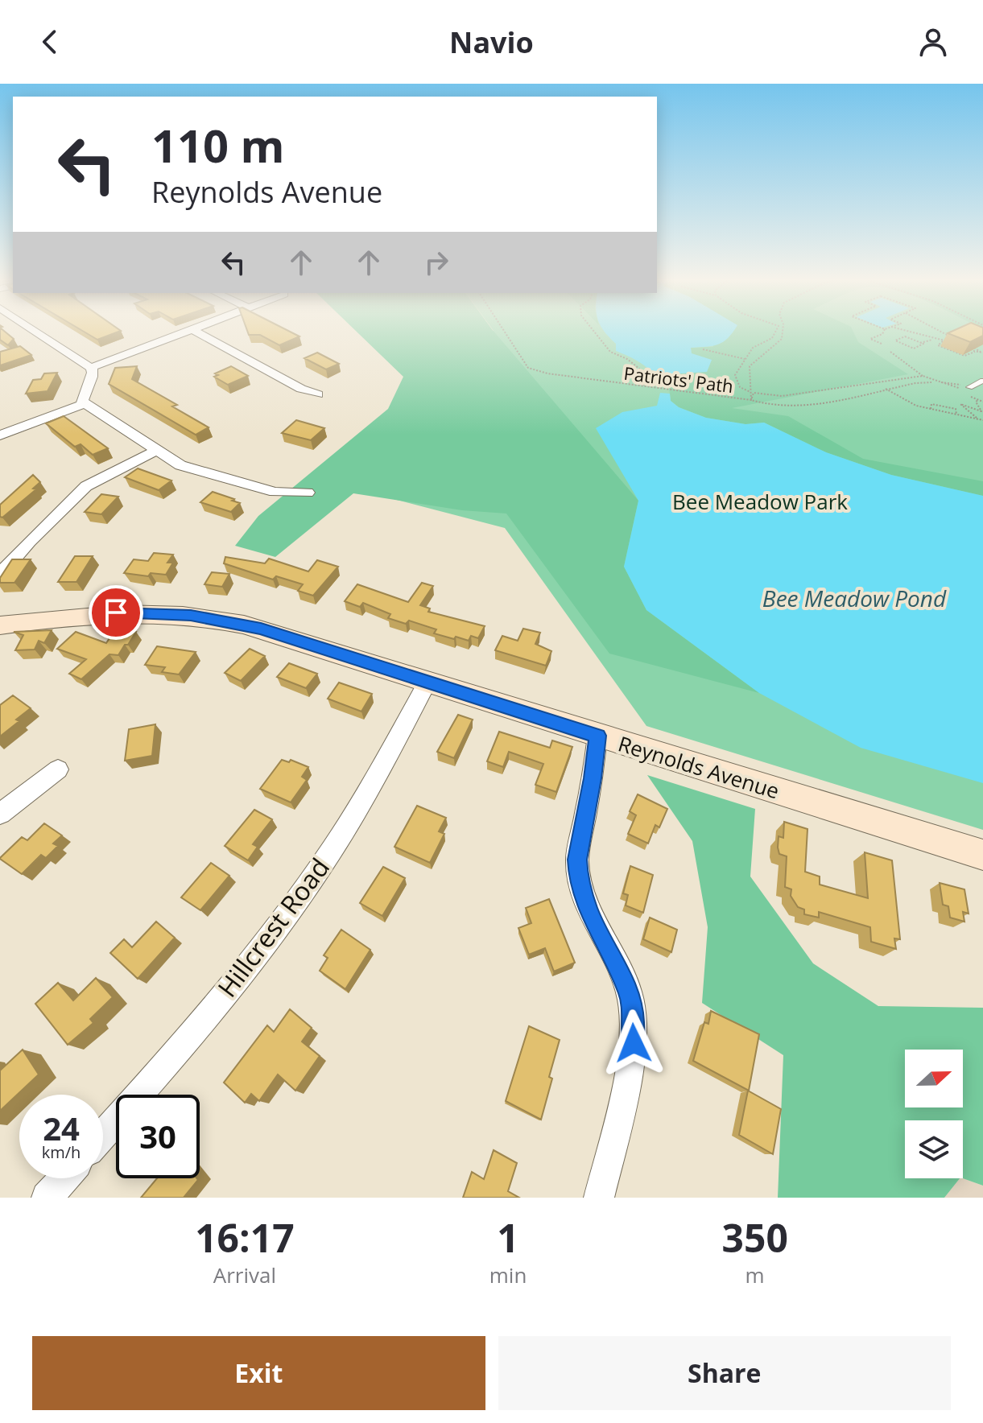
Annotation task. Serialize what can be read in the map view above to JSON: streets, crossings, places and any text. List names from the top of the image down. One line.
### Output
{"streets":{"street":["Reynolds Avenue","Hillcrest Road"],"path":["Patriots' Path"]},"crossings":[["Reynolds Avenue","Hillcrest Road"]],"water":["Bee Meadow Pond"],"parks":["Bee Meadow Park"],"north":"right","page":{"header":"Navio","turn":["110 m","Reynolds Avenue"],"speed":"24 km/h","limit":"30","eta":["16:17","Arrival","1","min","350","m"],"buttons":["Exit","Share"]}}
